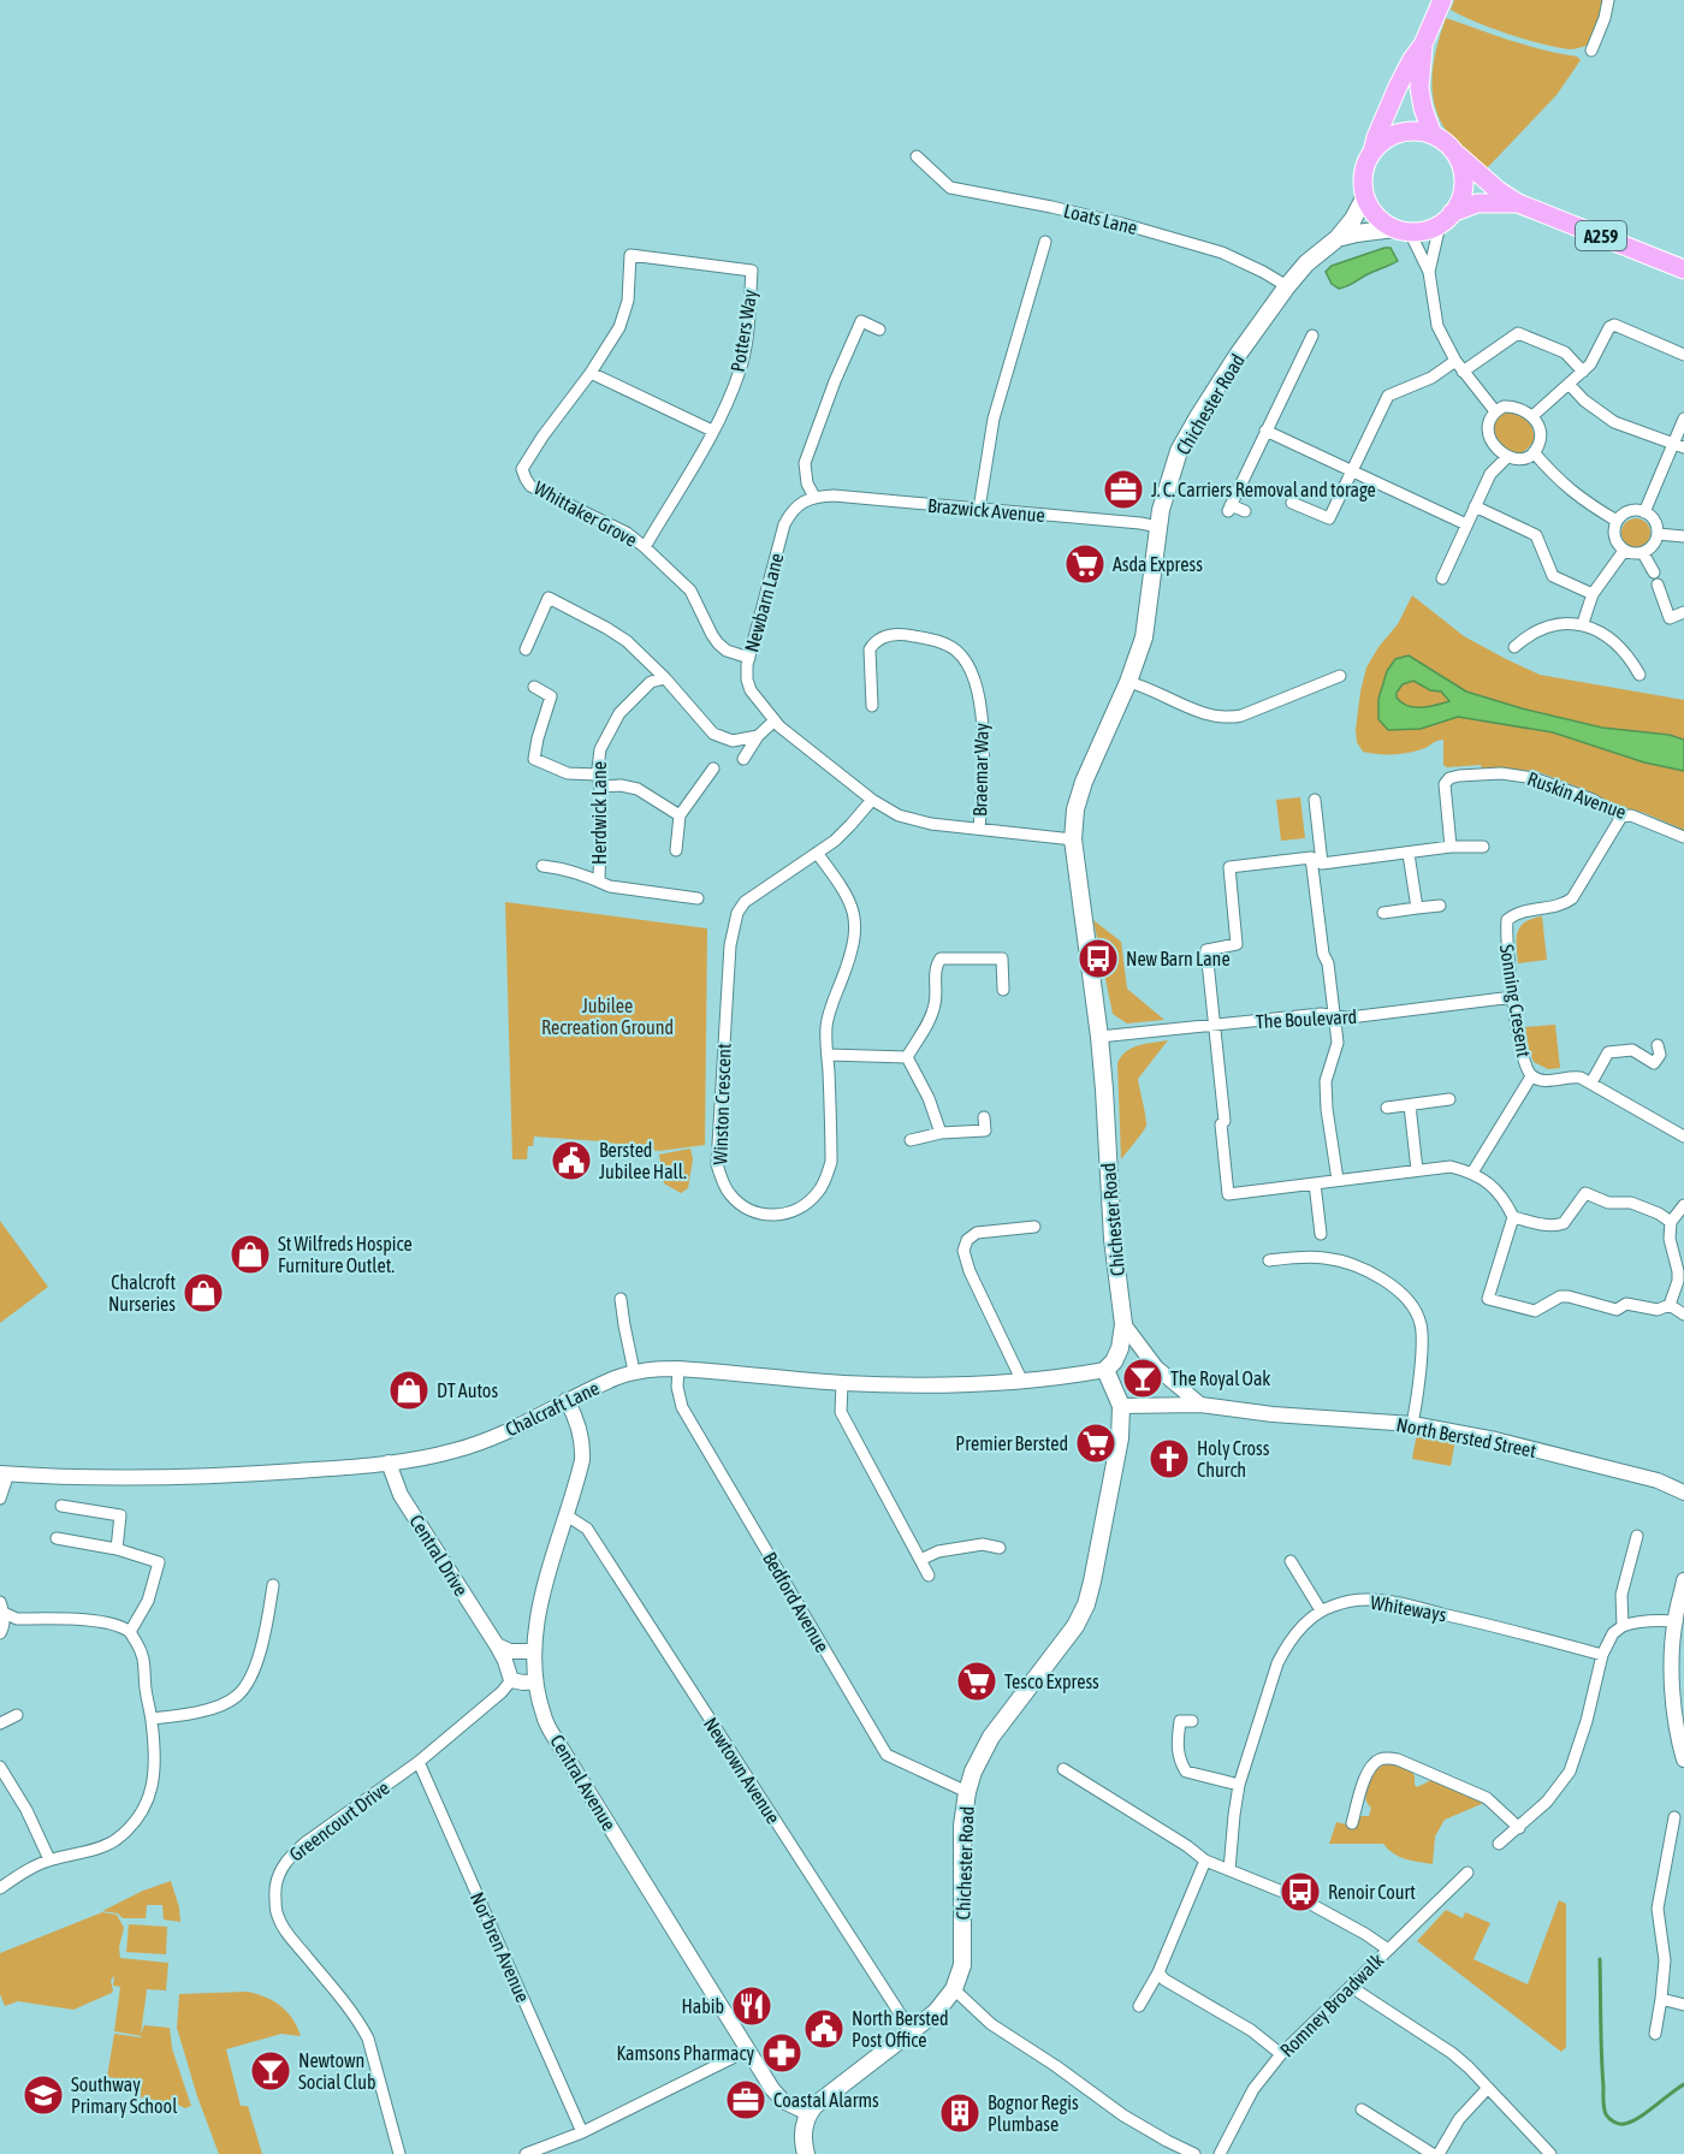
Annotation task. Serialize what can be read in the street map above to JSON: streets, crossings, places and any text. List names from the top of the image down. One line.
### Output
{"streets":{"highway":["A259"],"main road":["Chichester Road"],"street":["Loats Lane","Potters Way","Brazwick Avenue","Whittaker Grove","Newbarn Lane","Braemar Way","Ruskin Avenue","Herdwick Lane","Sonning Cresent","The Boulevard","Winston Crescent","Chalcraft Lane","North Bersted Street","Central Drive","Bedford Avenue","Whiteways","Newtown Avenue","Central Avenue","Greencourt Drive","Nor'bren Avenue","Romney Broadwalk"]},"crossings":[["Loats Lane","Chichester Road"],["A259","Chichester Road"],["Potters Way","Whittaker Grove"],["Chichester Road","Brazwick Avenue"],["Chichester Road","Newbarn Lane"],["Chichester Road","The Boulevard"],["Chichester Road","Chalcraft Lane"],["Chichester Road","North Bersted Street"],["Chichester Road","Bedford Avenue"],["Chichester Road","Newtown Avenue"],["Chichester Road","Central Avenue"],["Brazwick Avenue","Newbarn Lane"],["Whittaker Grove","Newbarn Lane"],["Newbarn Lane","Braemar Way"],["Newbarn Lane","Winston Crescent"],["Ruskin Avenue","Sonning Cresent"],["Sonning Cresent","The Boulevard"],["Chalcraft Lane","Central Drive"],["Chalcraft Lane","Bedford Avenue"],["Chalcraft Lane","Central Avenue"],["Central Drive","Central Avenue"],["Newtown Avenue","Central Avenue"],["Greencourt Drive","Nor'bren Avenue"]],"parks":["Jubilee Recreation Ground"],"places":{"office":["J. C. Carriers Removal and torage","Coastal Alarms"],"supermarket":["Asda Express","Premier Bersted","Tesco Express"],"bus stop":["New Barn Lane","Renoir Court"],"public building":["Bersted Jubilee Hall.","North Bersted Post Office"],"shop":["St Wilfreds Hospice Furniture Outlet.","Chalcroft Nurseries","DT Autos"],"bar":["The Royal Oak","Newtown Social Club"],"church":["Holy Cross Church"],"restaurant":["Habib"],"pharmacy":["Kamsons Pharmacy"],"school or university":["Southway Primary School"],"building":["Bognor Regis Plumbase"]}}
